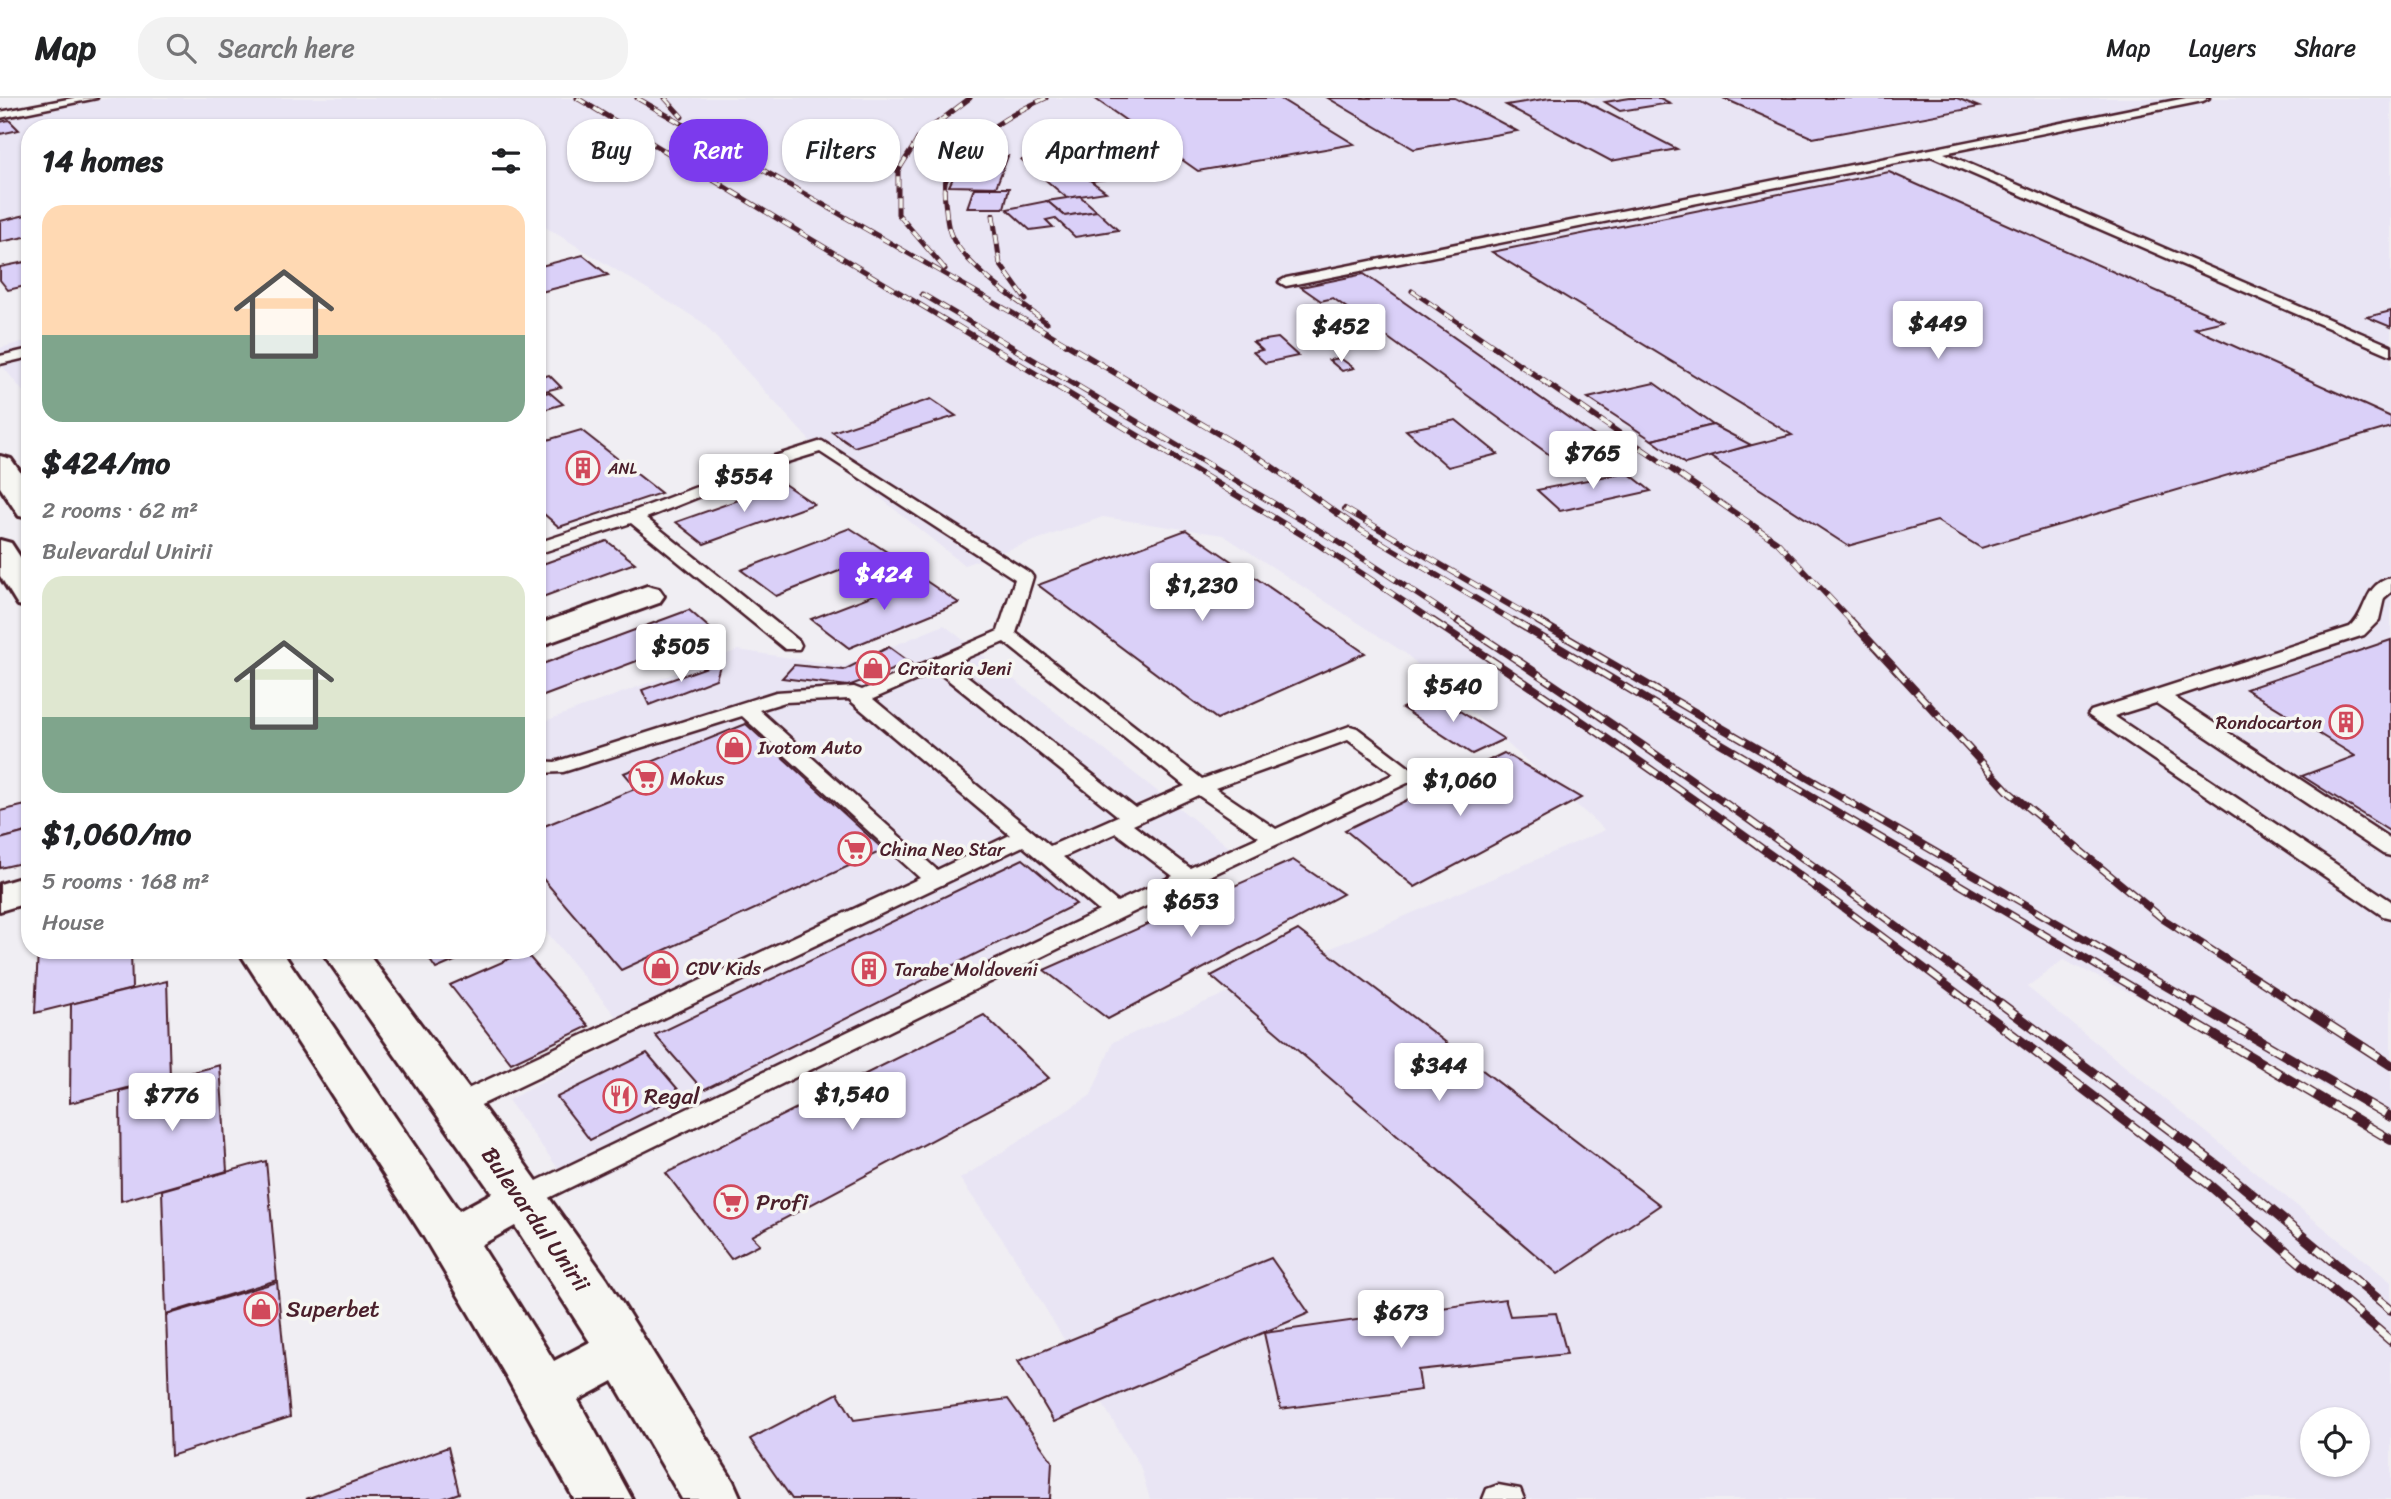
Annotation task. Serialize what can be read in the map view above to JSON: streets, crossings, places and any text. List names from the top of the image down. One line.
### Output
{"streets":{"main road":["Bulevardul Unirii"]},"places":{"building":["ANL","Rondocarton","Tarabe Moldoveni"],"shop":["Croitaria Jeni","Ivotom Auto","CDV Kids","Superbet"],"supermarket":["Mokus","China Neo Star","Profi"],"restaurant":["Regal"]},"page":{"header":"Map","search":"Search here","nav":["Map","Layers","Share"],"chip":["Buy","Rent","Filters","New","Apartment"],"heading":"14 homes","list":[{"name":"$424/mo","note":"2 rooms · 62 m² · Bulevardul Unirii"},{"name":"$1,060/mo","note":"5 rooms · 168 m² · House"}],"price":["$449","$452","$765","$554","$424","$1,230","$505","$540","$1,060","$653","$344","$1,540","$776","$673"]}}
